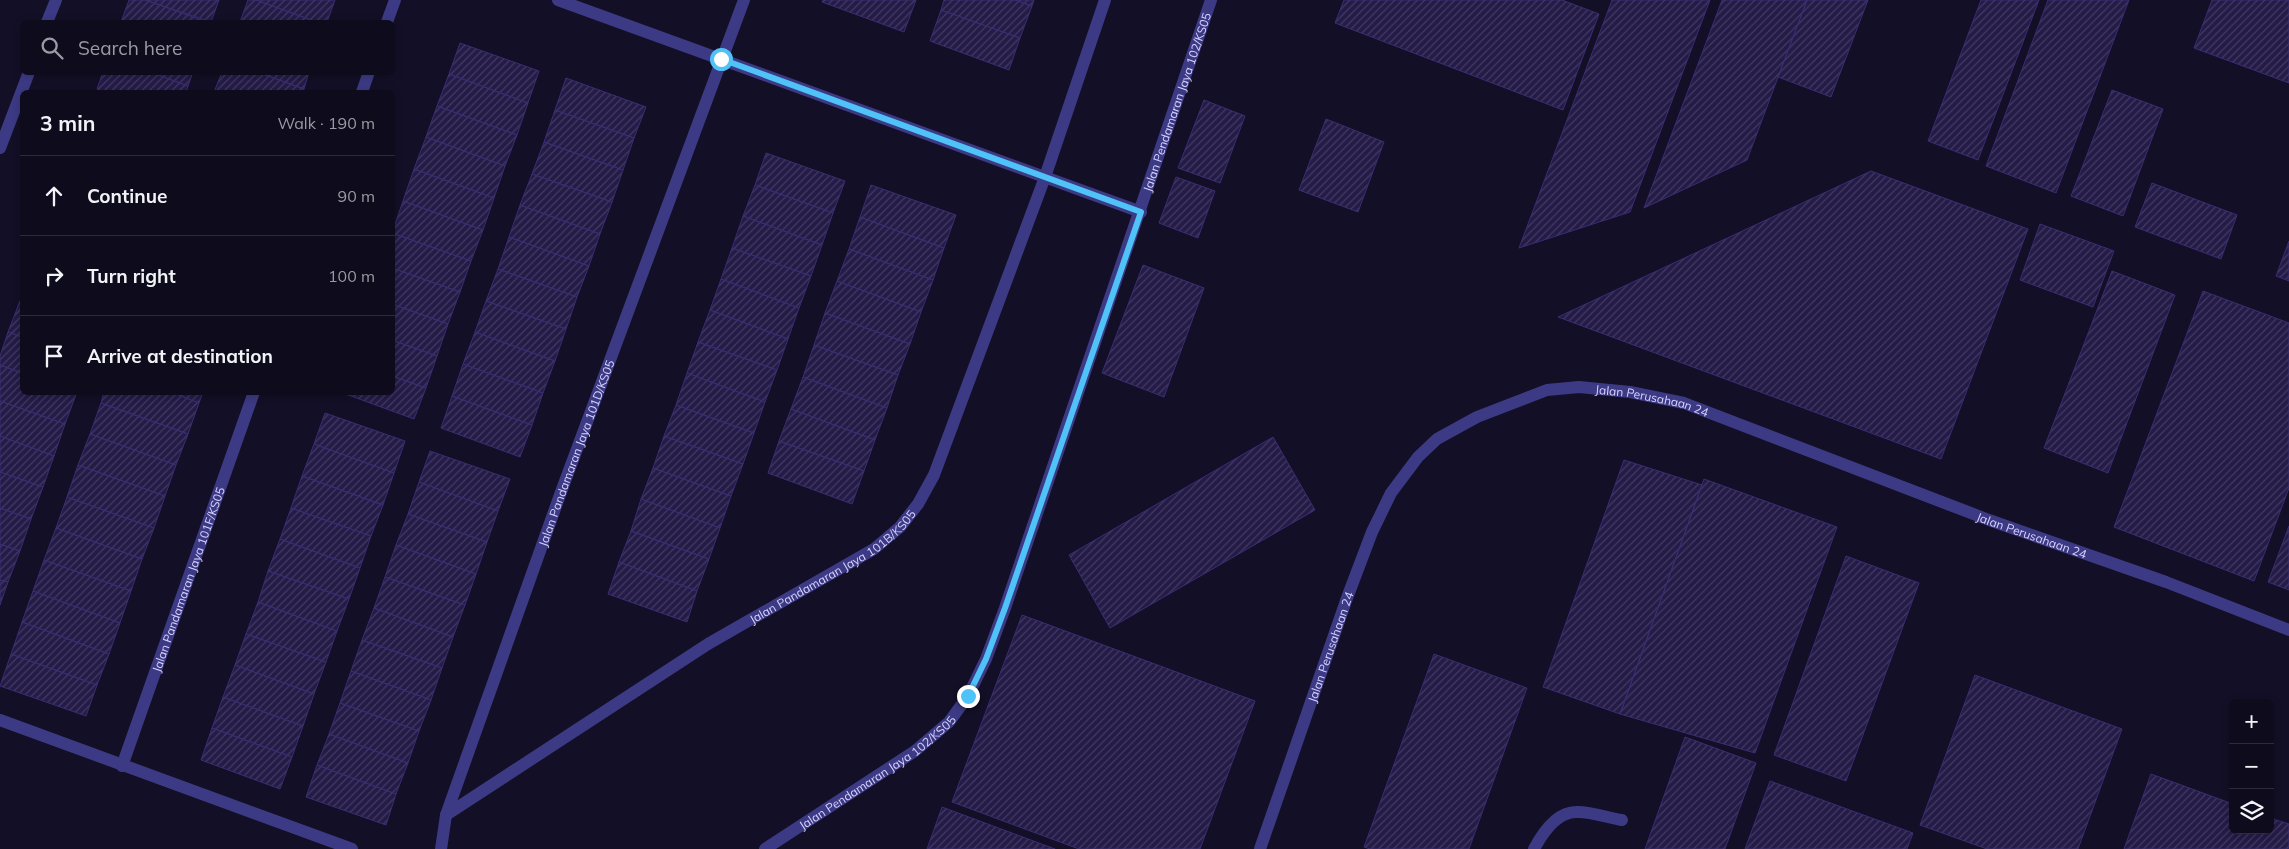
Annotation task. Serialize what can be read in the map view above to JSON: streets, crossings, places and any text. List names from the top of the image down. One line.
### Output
{"streets":{"street":["Jalan Pendamaran Jaya 102/KS05","Jalan Perusahaan 24","Jalan Pandamaran Jaya 101D/KS05","Jalan Pandamaran Jaya 101B/KS05","Jalan Pandamaran Jaya 101F/KS05"]},"crossings":[["Jalan Pandamaran Jaya 101D/KS05","Jalan Pandamaran Jaya 101B/KS05"]],"page":{"search":"Search here","heading":["3 min","Walk · 190 m"],"list":[["Continue","90 m"],["Turn right","100 m"],"Arrive at destination"],"map_buttons":["+","−"]}}
